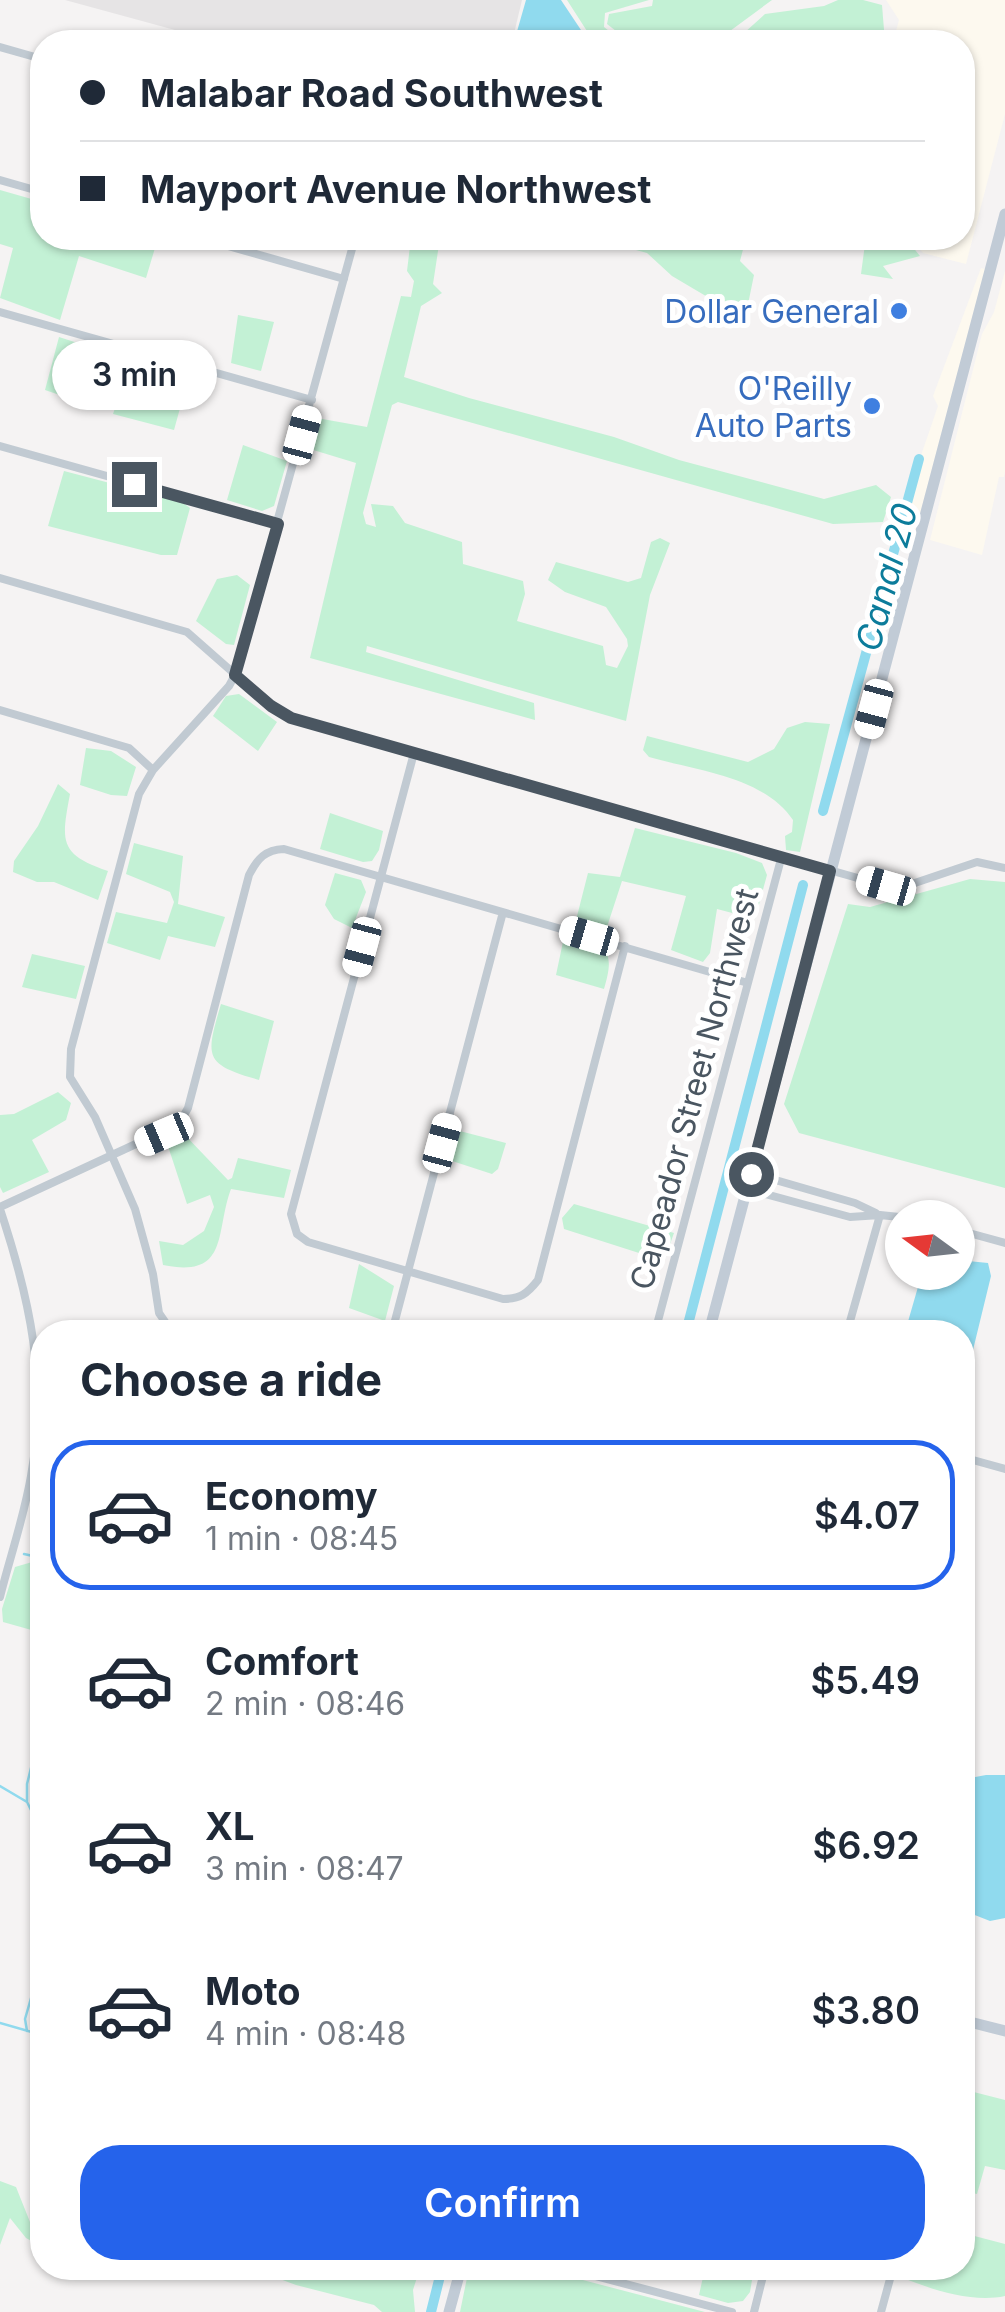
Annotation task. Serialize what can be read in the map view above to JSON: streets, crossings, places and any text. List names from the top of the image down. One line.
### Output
{"streets":{"street":["Capeador Street Northwest"]},"water":["Canal 20"],"places":["Dollar General","O'Reilly Auto Parts"],"north":"left","page":{"banner":["Malabar Road Southwest","Mayport Avenue Northwest"],"bubble":"3 min","heading":"Choose a ride","list":[{"name":"Economy","note":"1 min · 08:45","value":"$4.07"},{"name":"Comfort","note":"2 min · 08:46","value":"$5.49"},{"name":"XL","note":"3 min · 08:47","value":"$6.92"},{"name":"Moto","note":"4 min · 08:48","value":"$3.80"}],"buttons":"Confirm"}}
